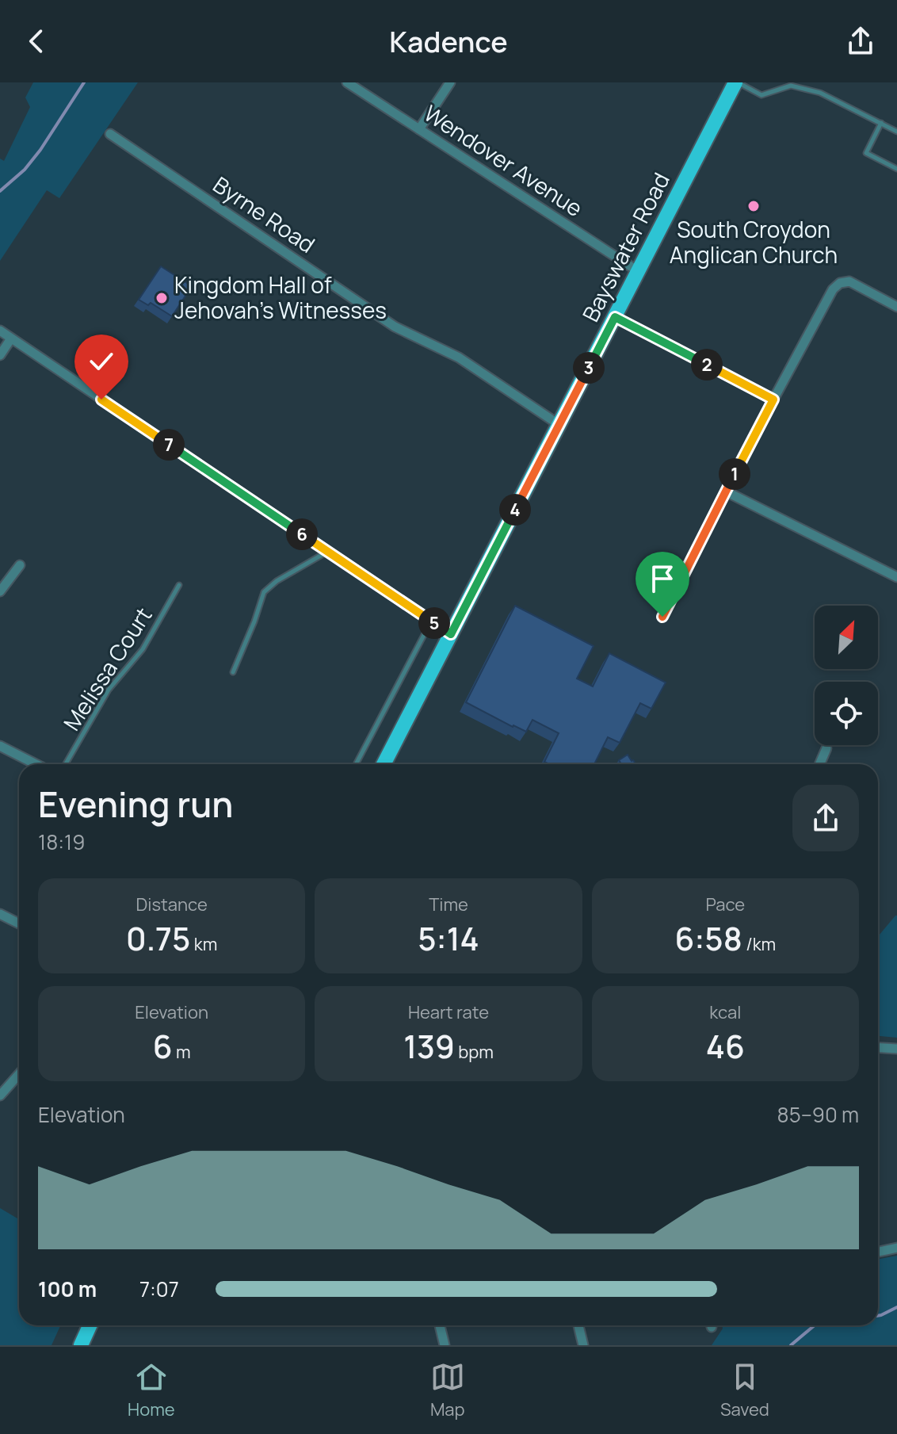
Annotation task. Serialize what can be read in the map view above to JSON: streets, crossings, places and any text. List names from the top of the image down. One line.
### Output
{"streets":{"main road":["Bayswater Road"],"street":["Wendover Avenue","Byrne Road"],"lane":["Melissa Court"]},"crossings":[["Wendover Avenue","Bayswater Road"],["Byrne Road","Bayswater Road"]],"places":["South Croydon Anglican Church","Kingdom Hall of Jehovah's Witnesses"],"north":"top right","page":{"header":"Kadence","pins":["2","3","7","1","4","6","5"],"heading":["Evening run","18:19"],"stats":[["Distance","0.75 km"],["Time","5:14"],["Pace","6:58 /km"],["Elevation","6 m"],["Heart rate","139 bpm"],["kcal","46"]],"chart":["Elevation","85–90 m"],"list":[{"name":"100 m","note":"7:07"}],"tabs":["Home","Map","Saved"]}}
